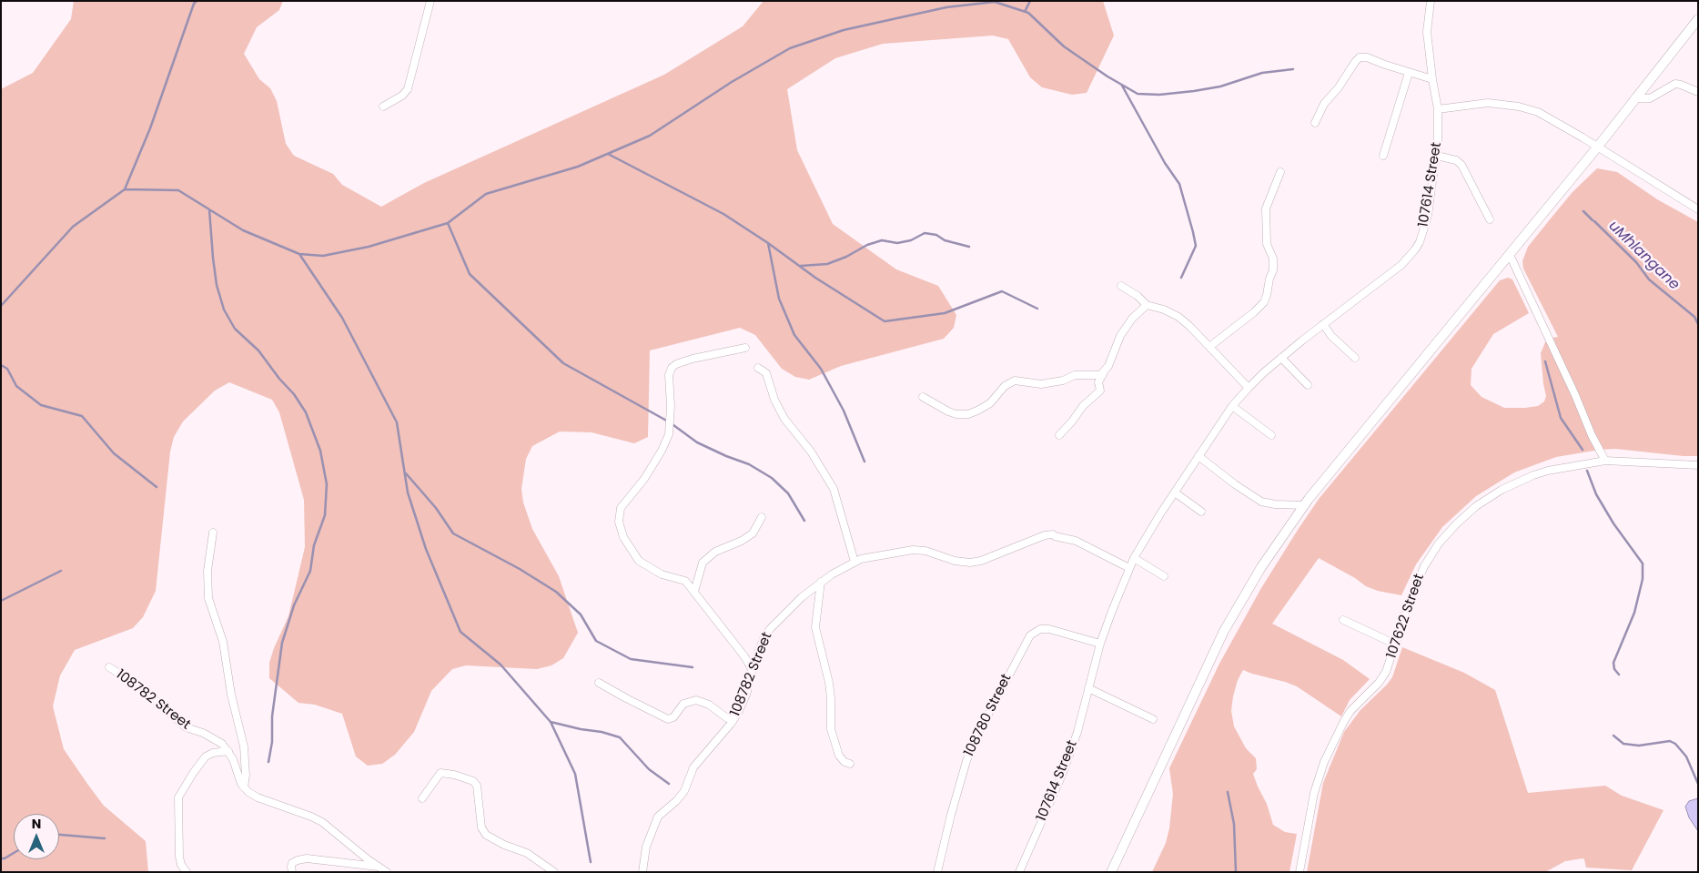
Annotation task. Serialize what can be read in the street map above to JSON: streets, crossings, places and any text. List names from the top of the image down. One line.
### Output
{"streets":{"street":["107614 Street","107622 Street","108782 Street","108780 Street"]},"crossings":[["107614 Street","108782 Street"],["107614 Street","108780 Street"]],"water":["uMhlangane"],"north":"top"}
